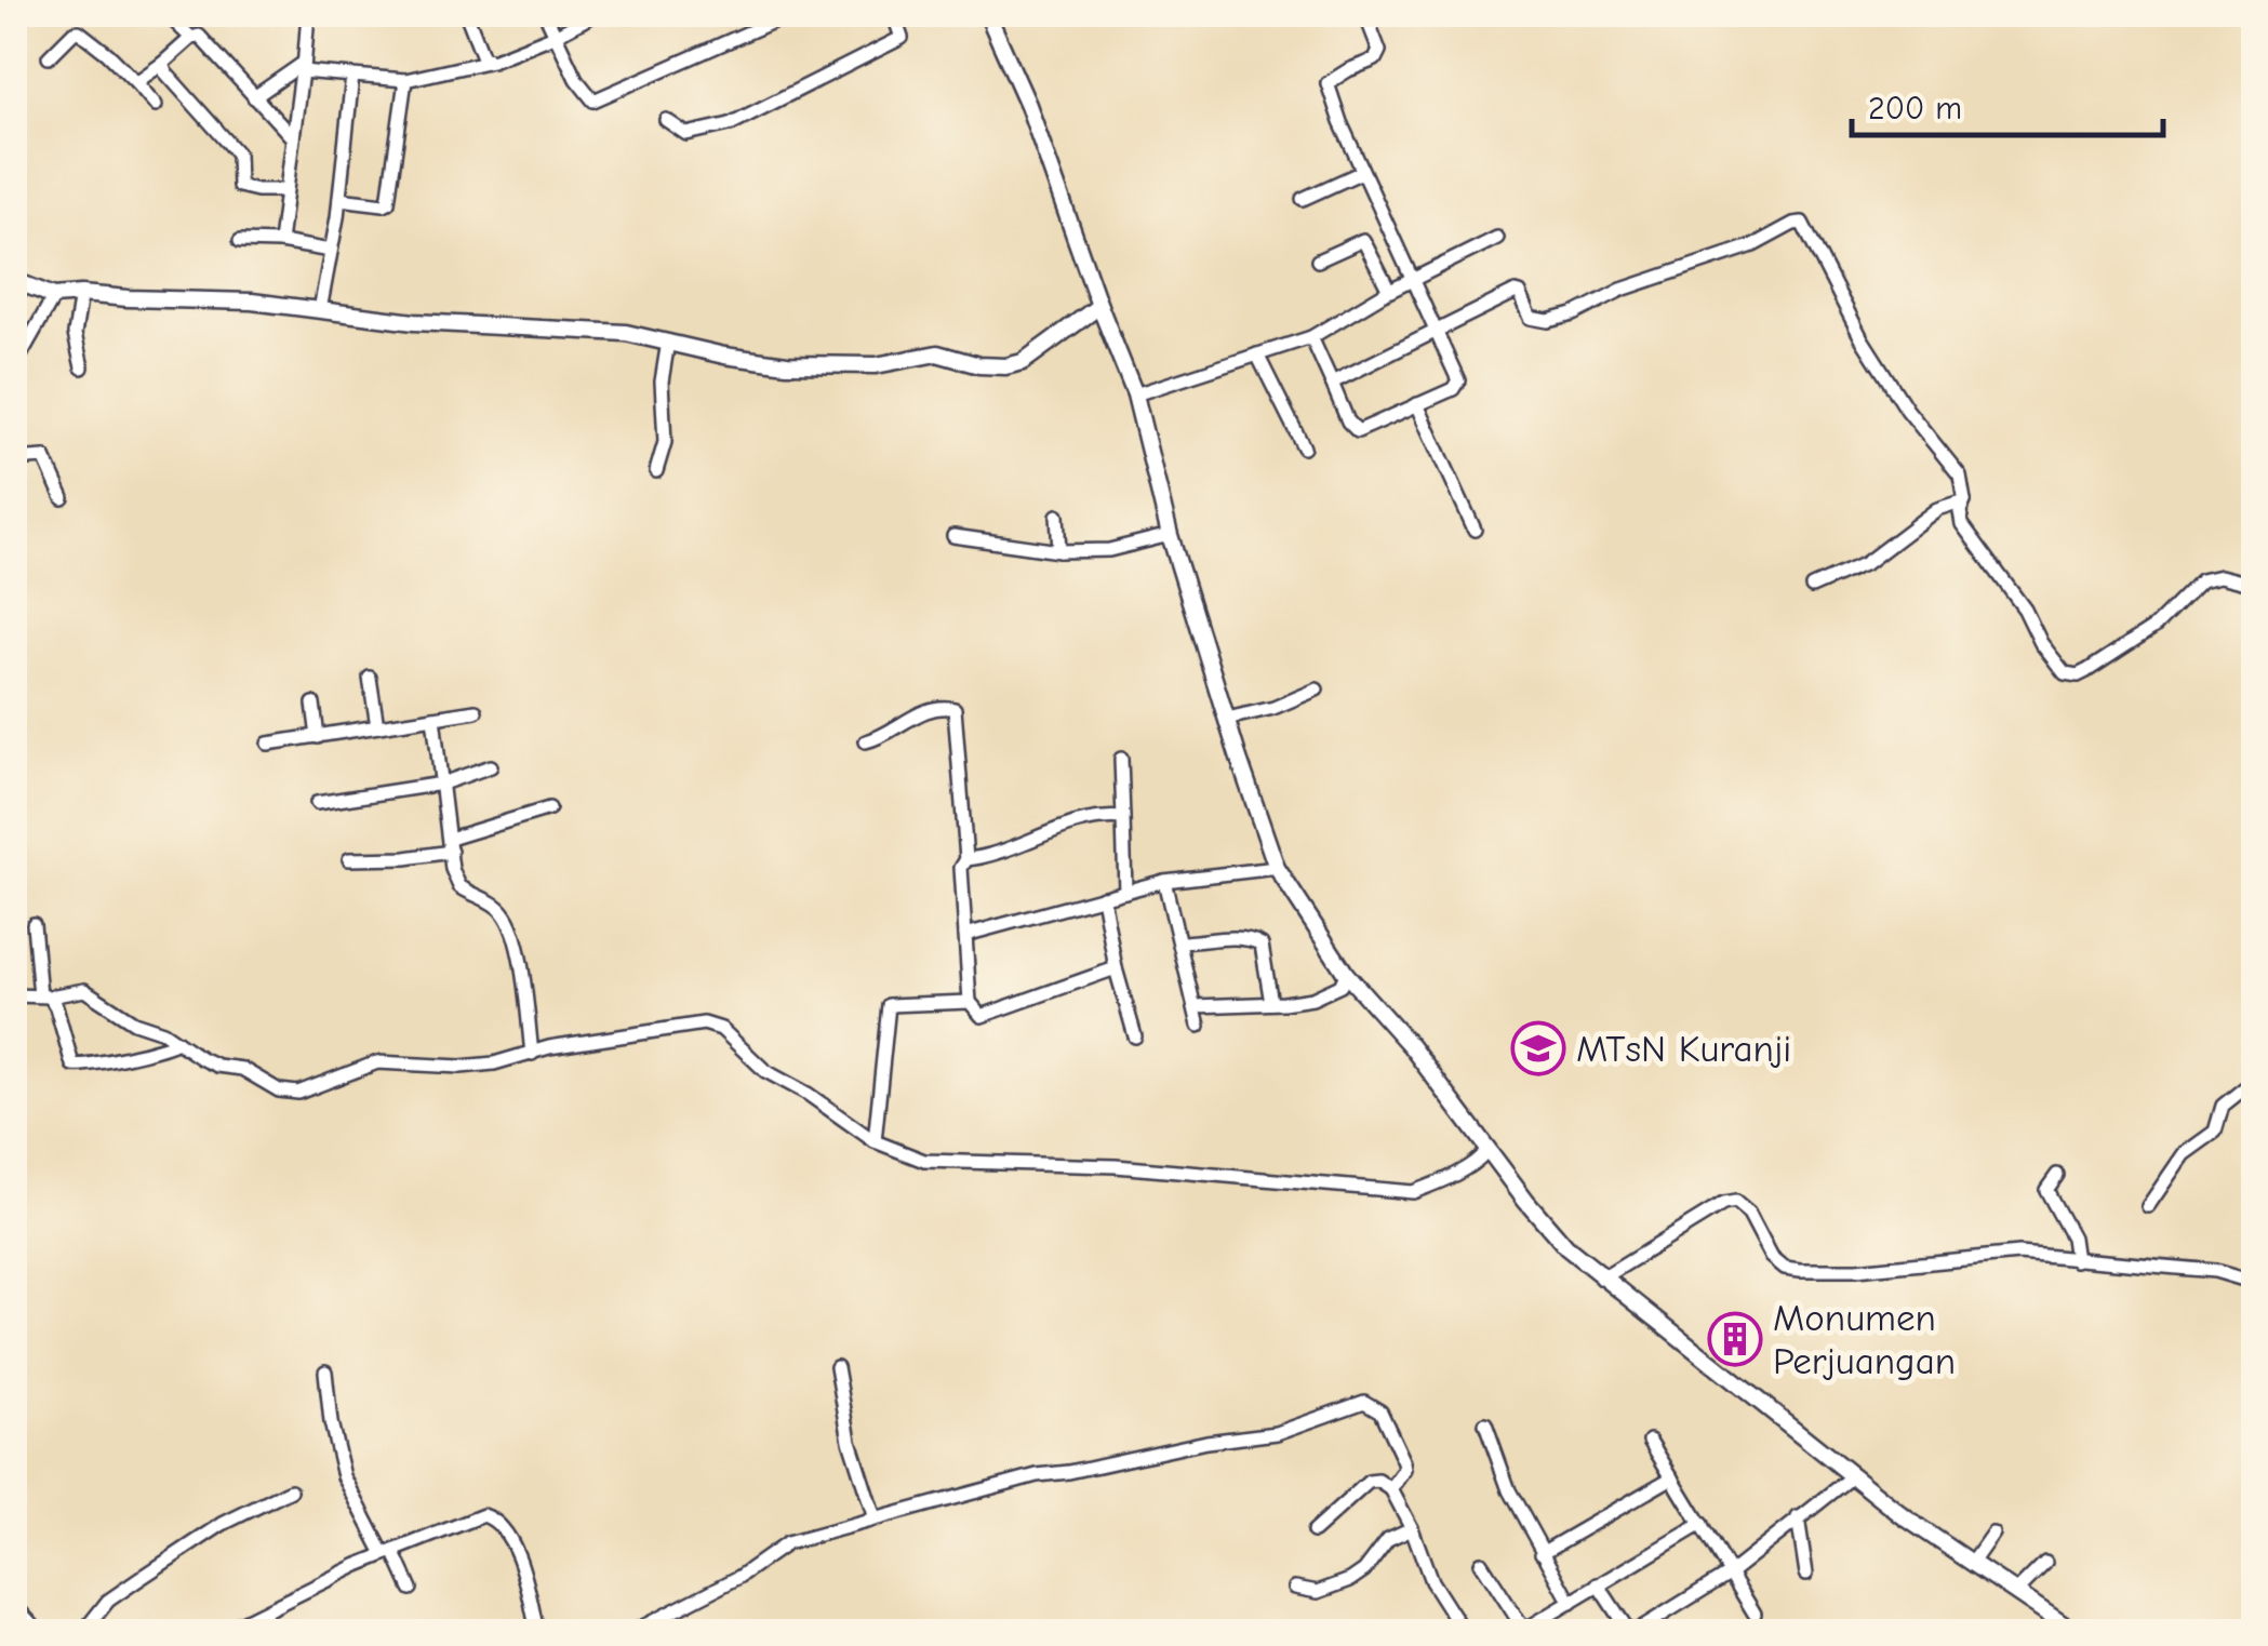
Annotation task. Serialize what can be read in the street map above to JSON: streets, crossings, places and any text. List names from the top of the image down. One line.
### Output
{"places":{"school or university":["MTsN Kuranji"],"building":["Monumen Perjuangan"]},"scale_bar":"200 m"}
